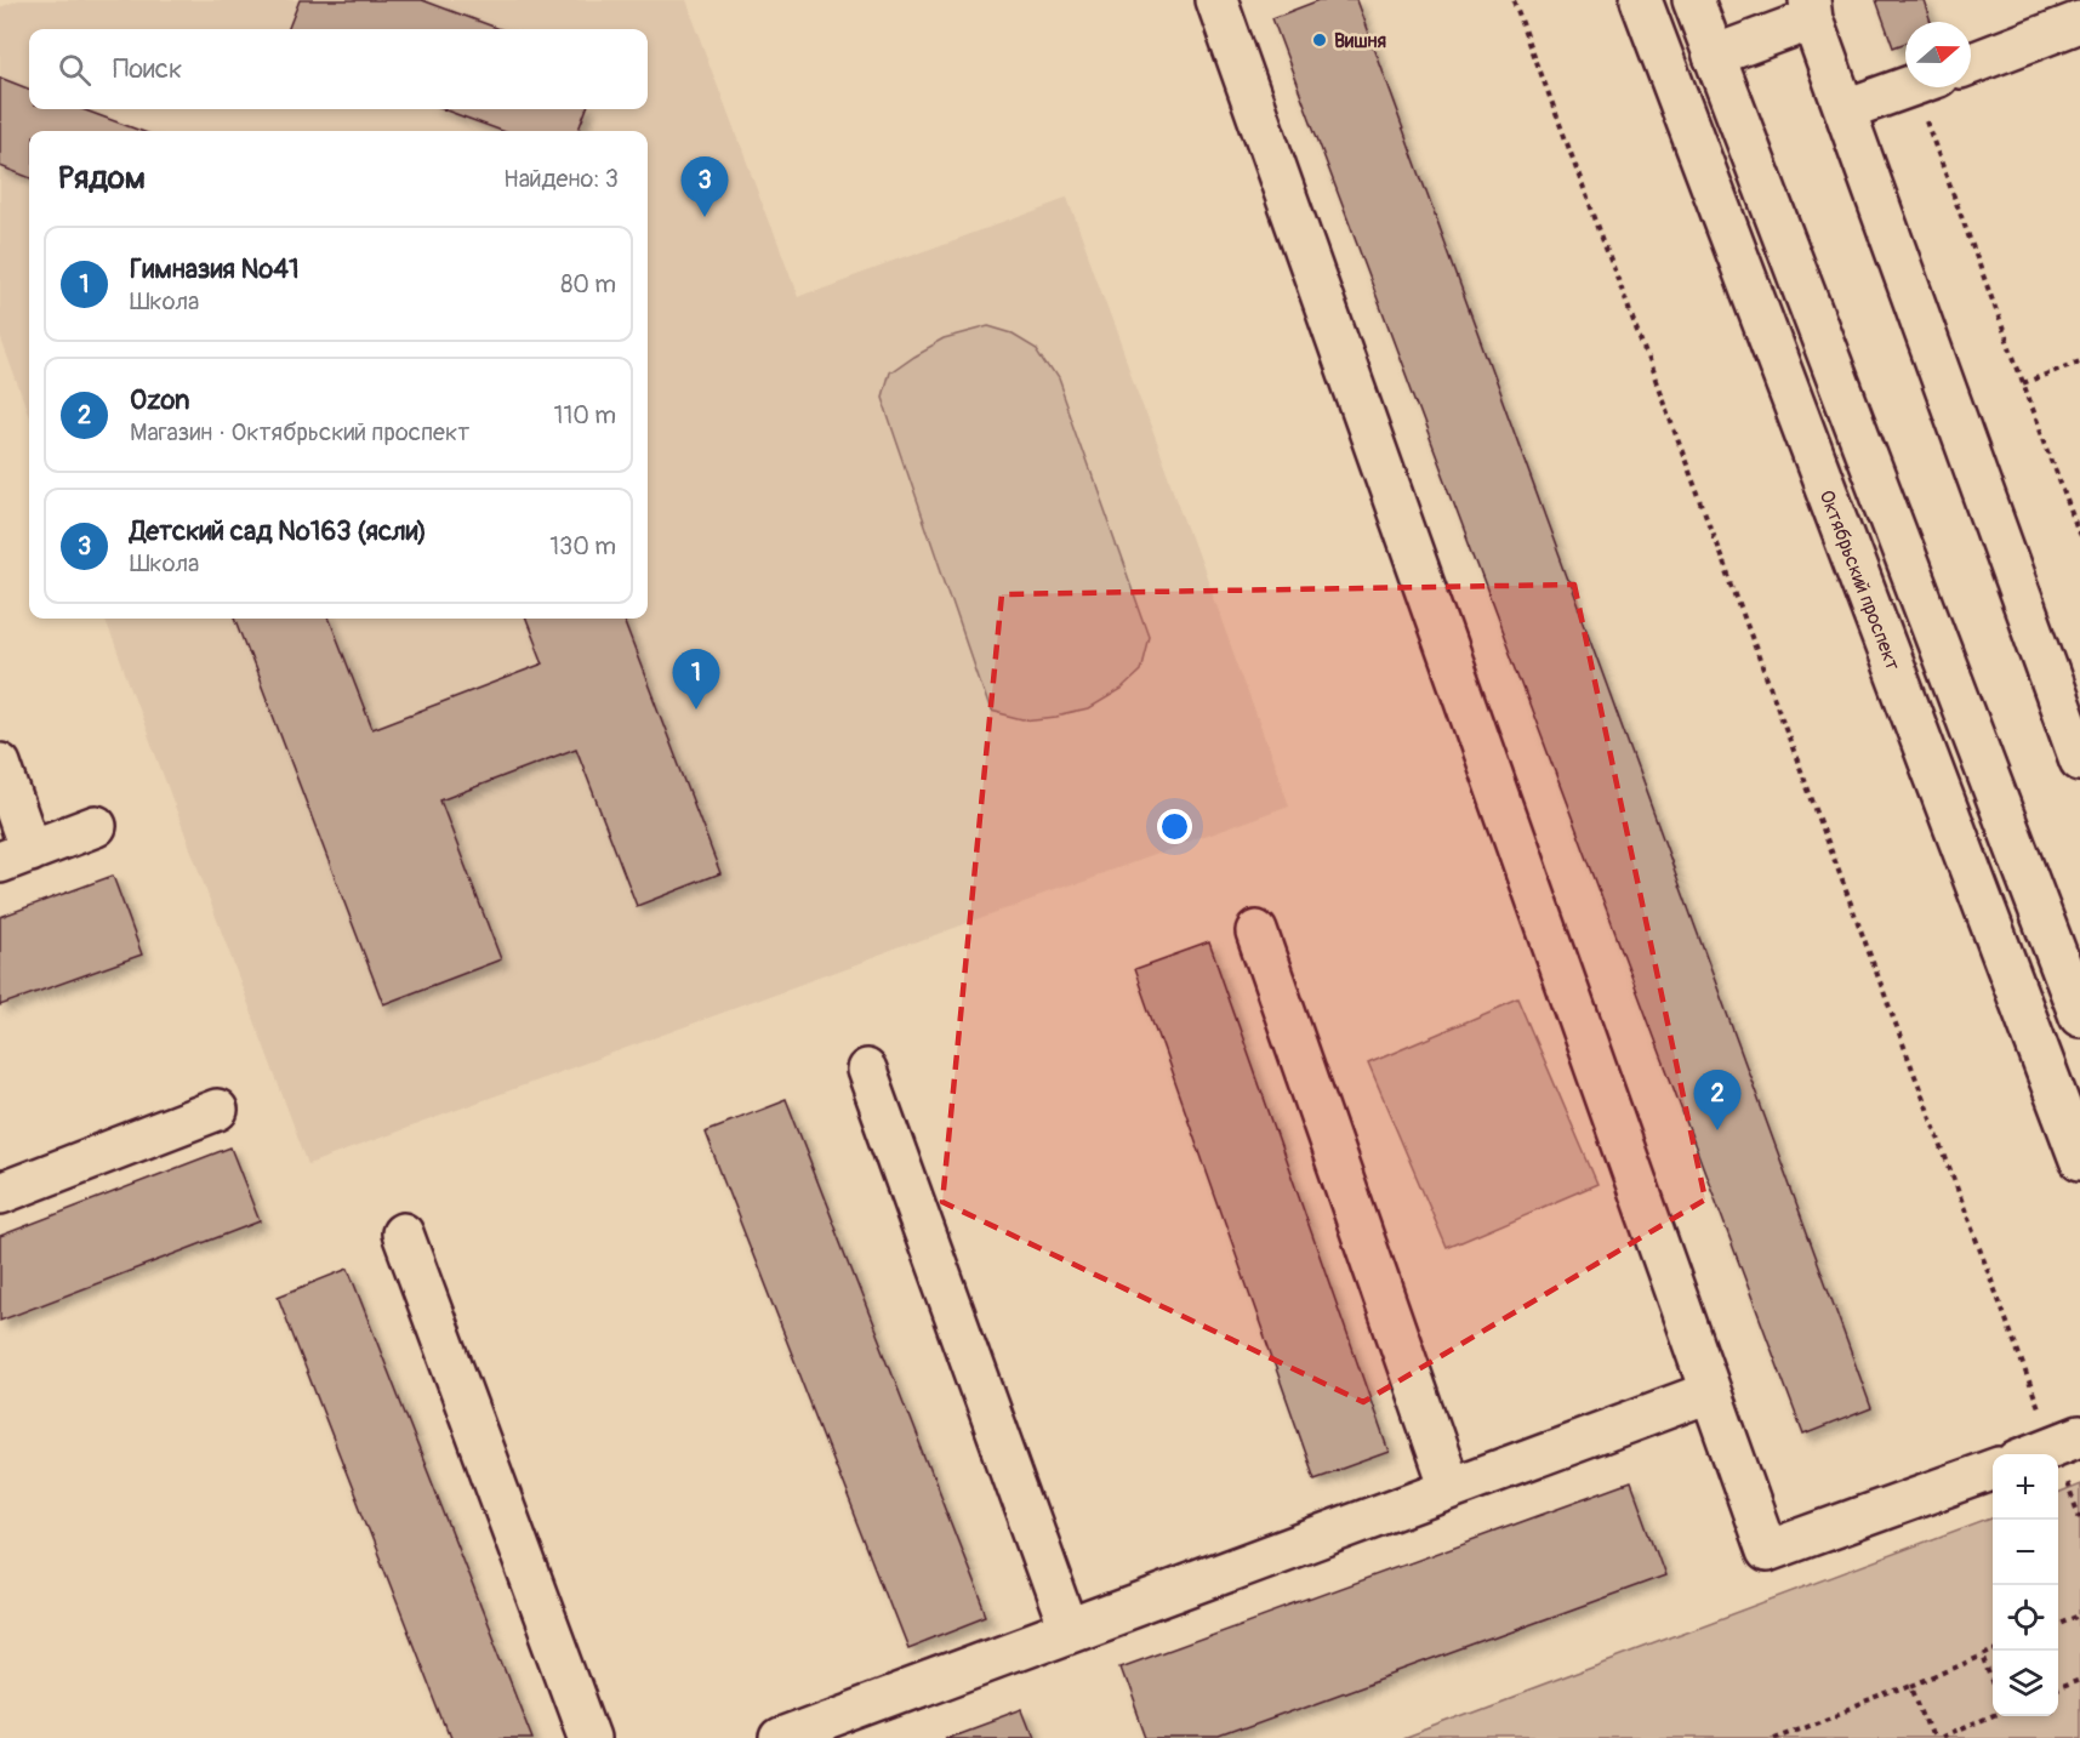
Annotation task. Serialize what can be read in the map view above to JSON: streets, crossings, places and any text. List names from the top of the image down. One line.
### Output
{"streets":{"main road":["Октябрьский проспект"]},"places":["Вишня"],"north":"right","page":{"search":"Поиск","heading":["Рядом","Найдено: 3"],"pins":["3","1","2"],"list":[{"mark":"1","name":"Гимназия №41","note":"Школа","value":"80 m"},{"mark":"2","name":"Ozon","note":"Магазин · Октябрьский проспект","value":"110 m"},{"mark":"3","name":"Детский сад №163 (ясли)","note":"Школа","value":"130 m"}],"map_buttons":["+","−"]}}
